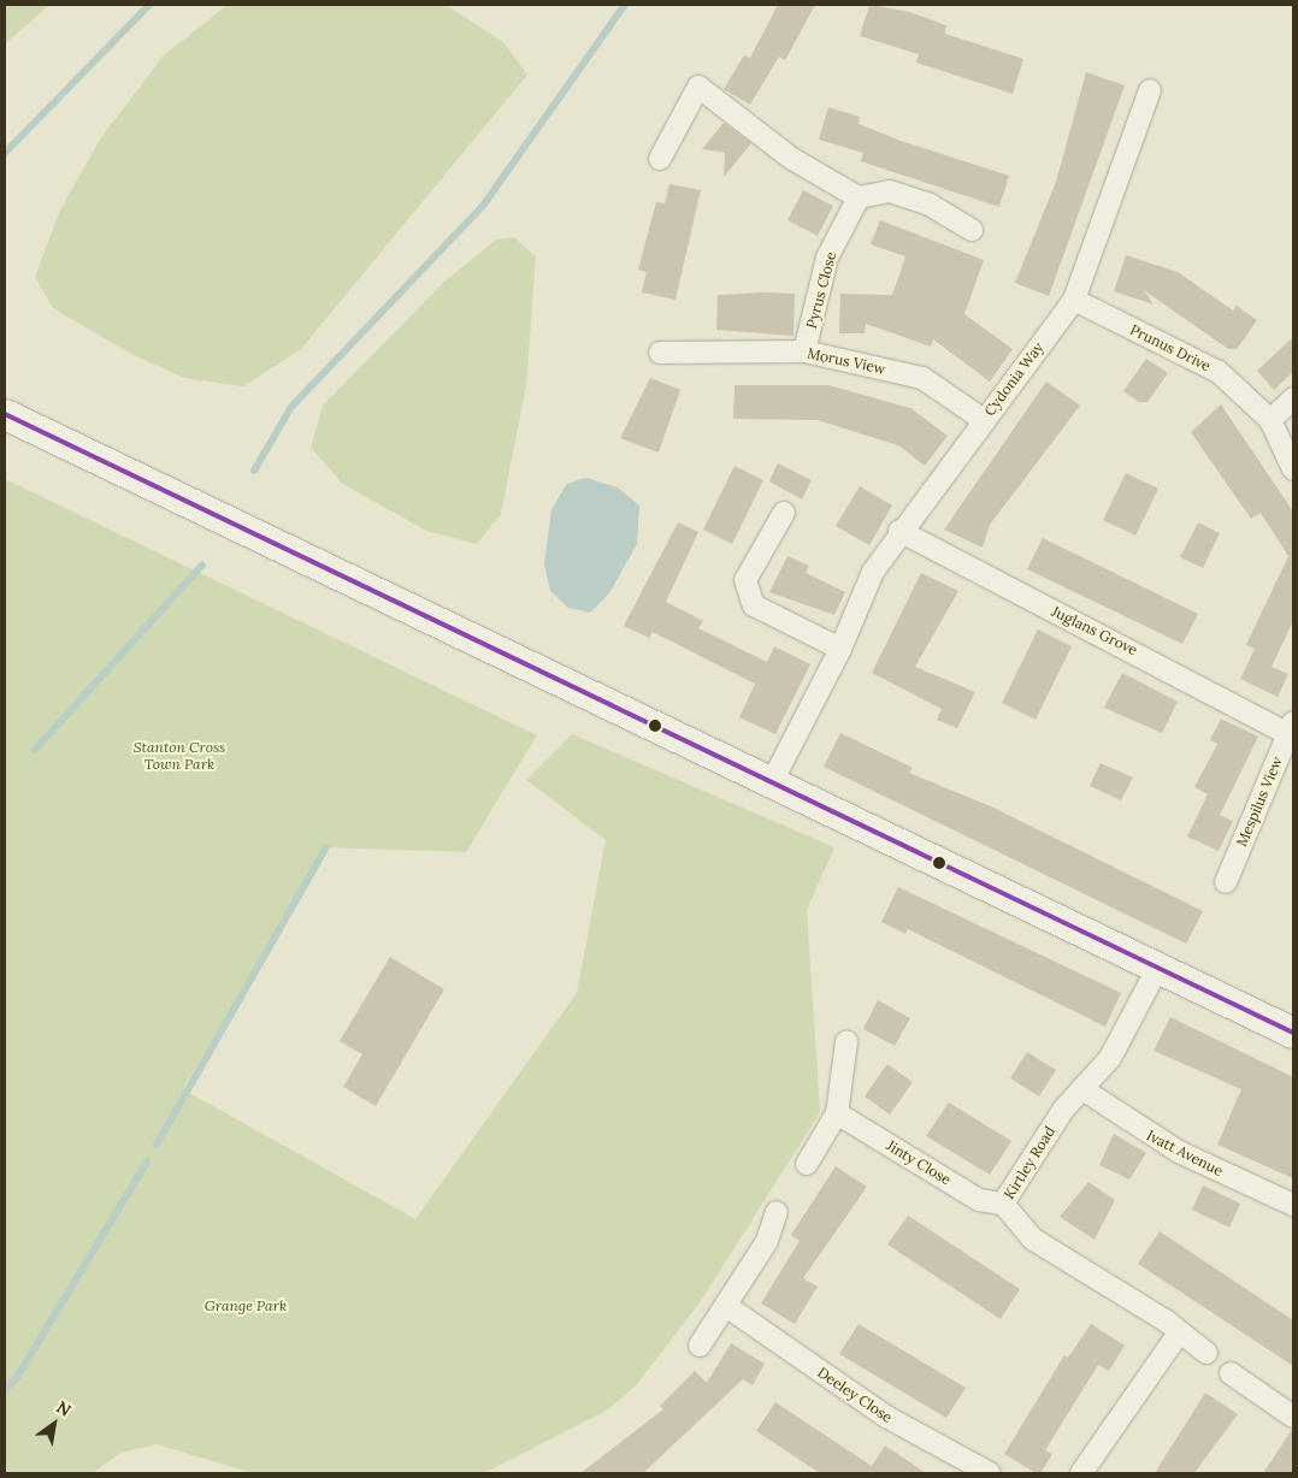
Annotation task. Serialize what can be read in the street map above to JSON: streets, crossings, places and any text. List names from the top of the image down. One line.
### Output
{"streets":{"street":["Pyrus Close","Prunus Drive","Morus View","Cydonia Way","Juglans Grove","Mespilus View","Ivatt Avenue","Jinty Close","Kirtley Road","Deeley Close"]},"crossings":[["Pyrus Close","Morus View"],["Prunus Drive","Cydonia Way"],["Morus View","Cydonia Way"],["Cydonia Way","Juglans Grove"],["Juglans Grove","Mespilus View"],["Ivatt Avenue","Kirtley Road"],["Jinty Close","Kirtley Road"]],"parks":["Stanton Cross Town Park","Grange Park"],"north":"top right"}
